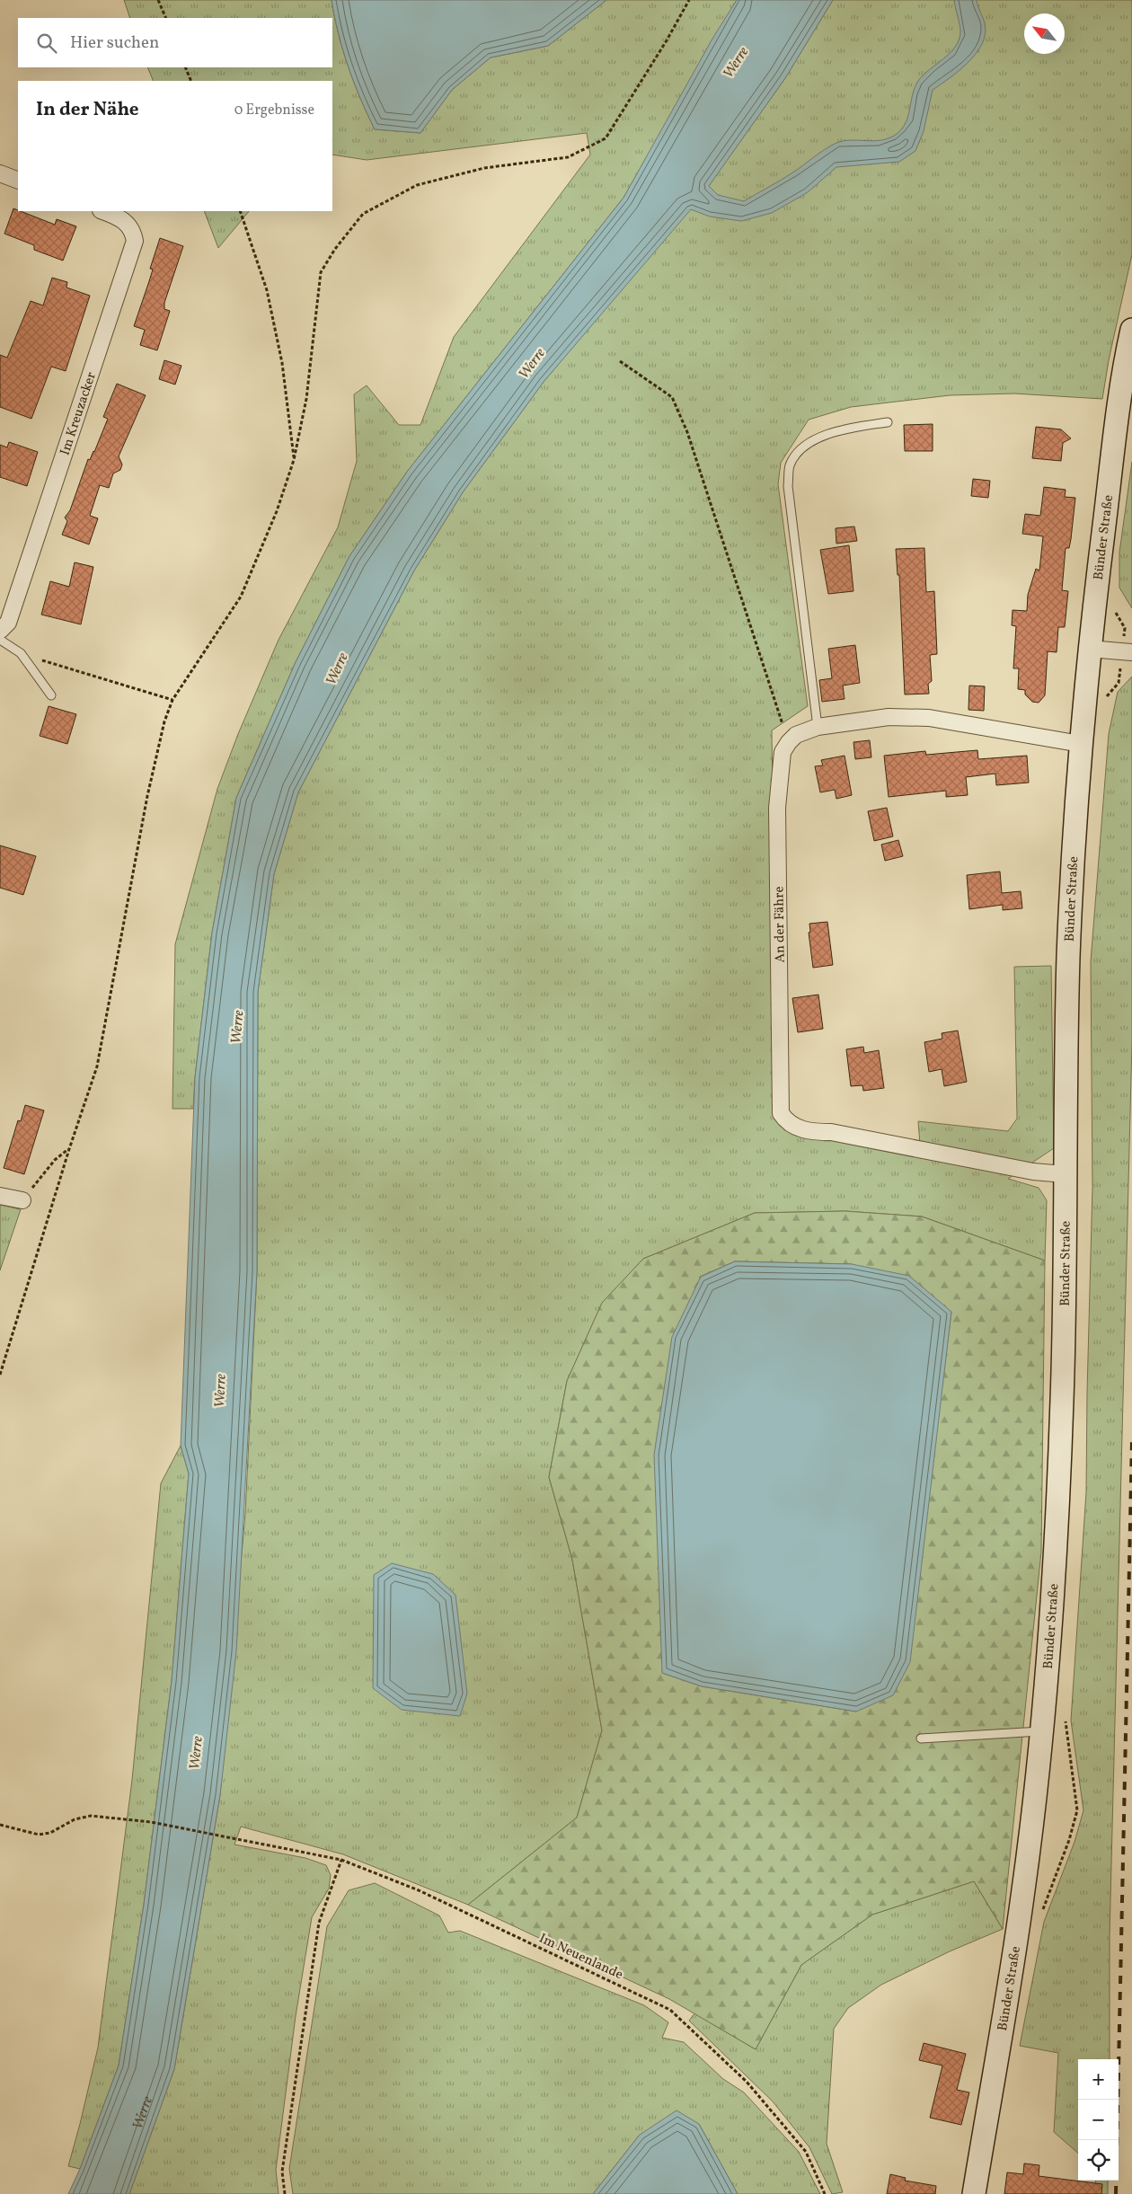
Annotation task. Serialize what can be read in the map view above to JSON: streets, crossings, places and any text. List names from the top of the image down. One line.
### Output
{"streets":{"main road":["Bünder Straße"],"street":["Im Kreuzacker","An der Fähre"],"path":["Im Neuenlande"]},"crossings":[["Bünder Straße","An der Fähre"]],"water":["Werre"],"north":"top left","page":{"search":"Hier suchen","heading":["In der Nähe","0 Ergebnisse"],"map_buttons":["+","−"]}}
